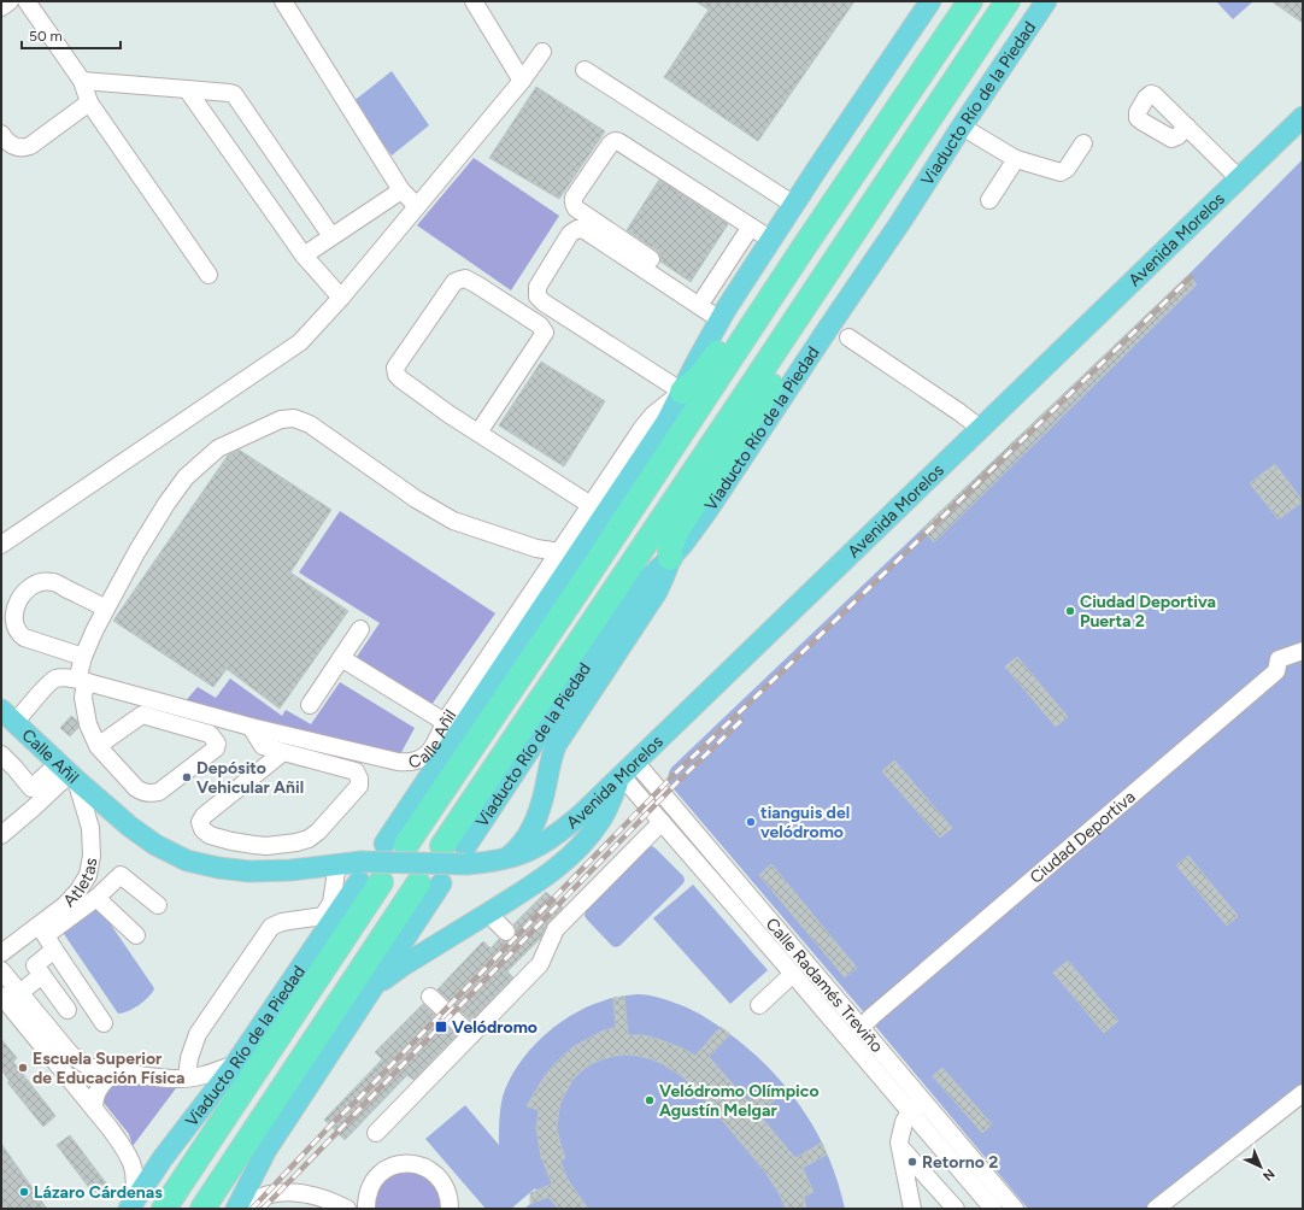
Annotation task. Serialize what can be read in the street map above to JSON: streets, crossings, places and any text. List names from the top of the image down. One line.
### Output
{"streets":{"highway":["Viaducto Río de la Piedad"],"main road":["Avenida Morelos","Calle Añil"],"street":["Ciudad Deportiva","Atletas","Calle Radamés Treviño"]},"crossings":[["Viaducto Río de la Piedad","Avenida Morelos"],["Viaducto Río de la Piedad","Calle Añil"],["Avenida Morelos","Calle Añil"],["Avenida Morelos","Calle Radamés Treviño"],["Calle Añil","Atletas"],["Ciudad Deportiva","Calle Radamés Treviño"]],"places":{"other":["Ciudad Deportiva Puerta 2","Depósito Vehicular Añil","tianguis del velódromo","Escuela Superior de Educación Física","Velódromo Olímpico Agustín Melgar","Retorno 2","Lázaro Cárdenas"],"transit":["Velódromo"]},"scale_bar":"50 m","north":"bottom right"}
